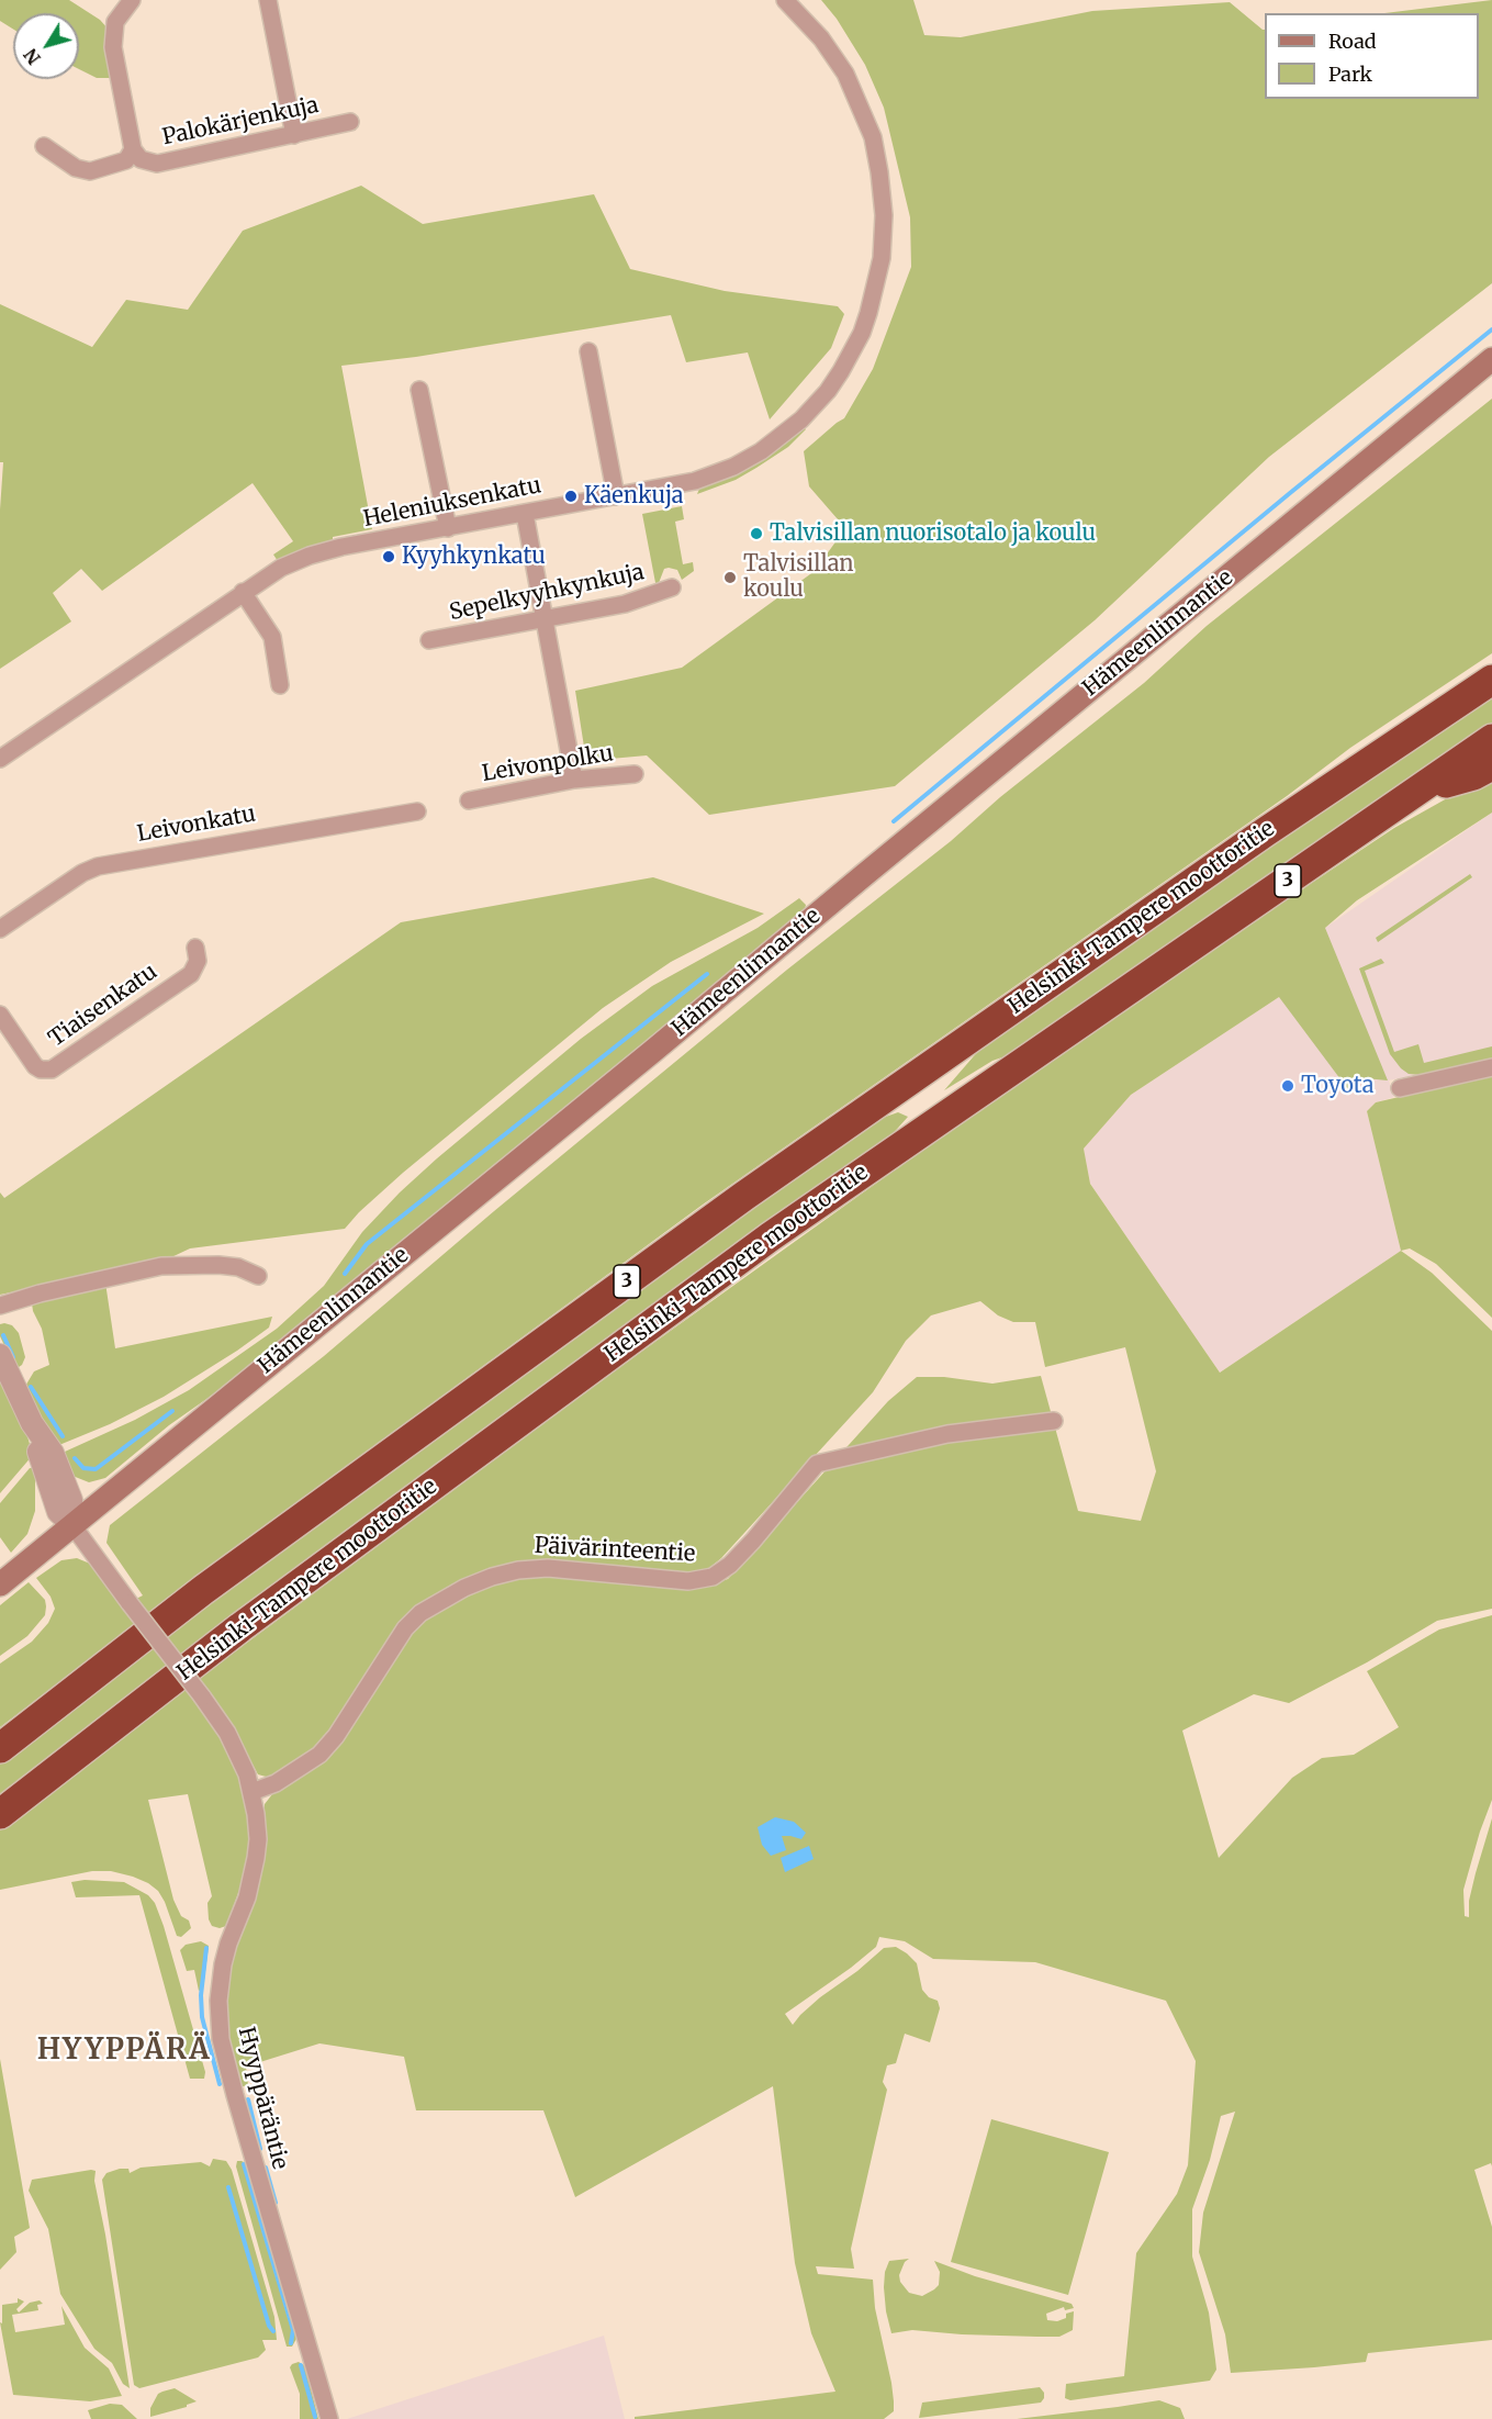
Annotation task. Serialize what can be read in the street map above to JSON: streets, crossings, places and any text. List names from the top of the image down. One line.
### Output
{"streets":{"highway":["3","Helsinki-Tampere moottoritie"],"main road":["Hämeenlinnantie"],"street":["Palokärjenkuja","Heleniuksenkatu","Sepelkyyhkynkuja","Leivonpolku","Leivonkatu","Tiaisenkatu","Päivärinteentie","Hyyppäräntie"]},"crossings":[["Hämeenlinnantie","Hyyppäräntie"],["Päivärinteentie","Hyyppäräntie"]],"districts":["HYYPPÄRÄ"],"places":["Käenkuja","Talvisillan nuorisotalo ja koulu","Kyyhkynkatu","Talvisillan koulu","Toyota"],"legend":["Road","Park"],"north":"bottom left"}
